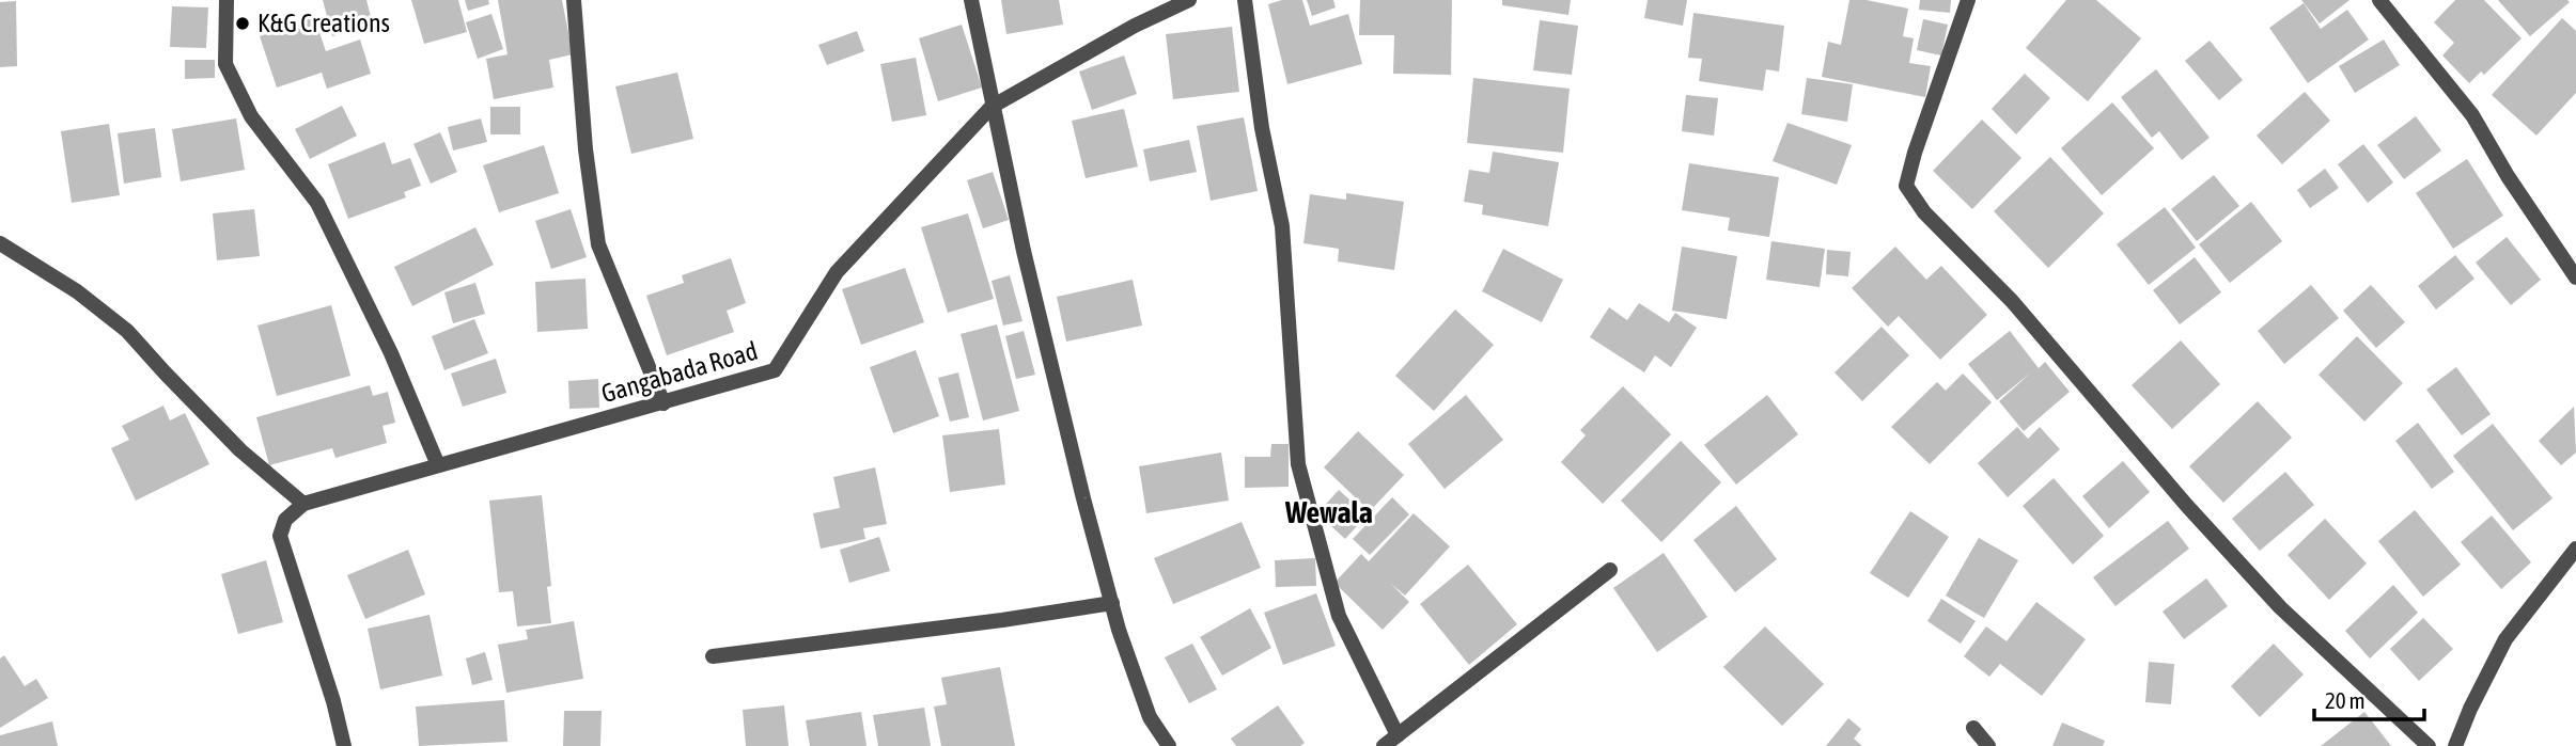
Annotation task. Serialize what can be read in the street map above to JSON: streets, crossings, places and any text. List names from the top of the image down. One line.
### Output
{"streets":{"street":["Gangabada Road"]},"districts":["Wewala"],"places":["K&G Creations"],"scale_bar":"20 m"}
